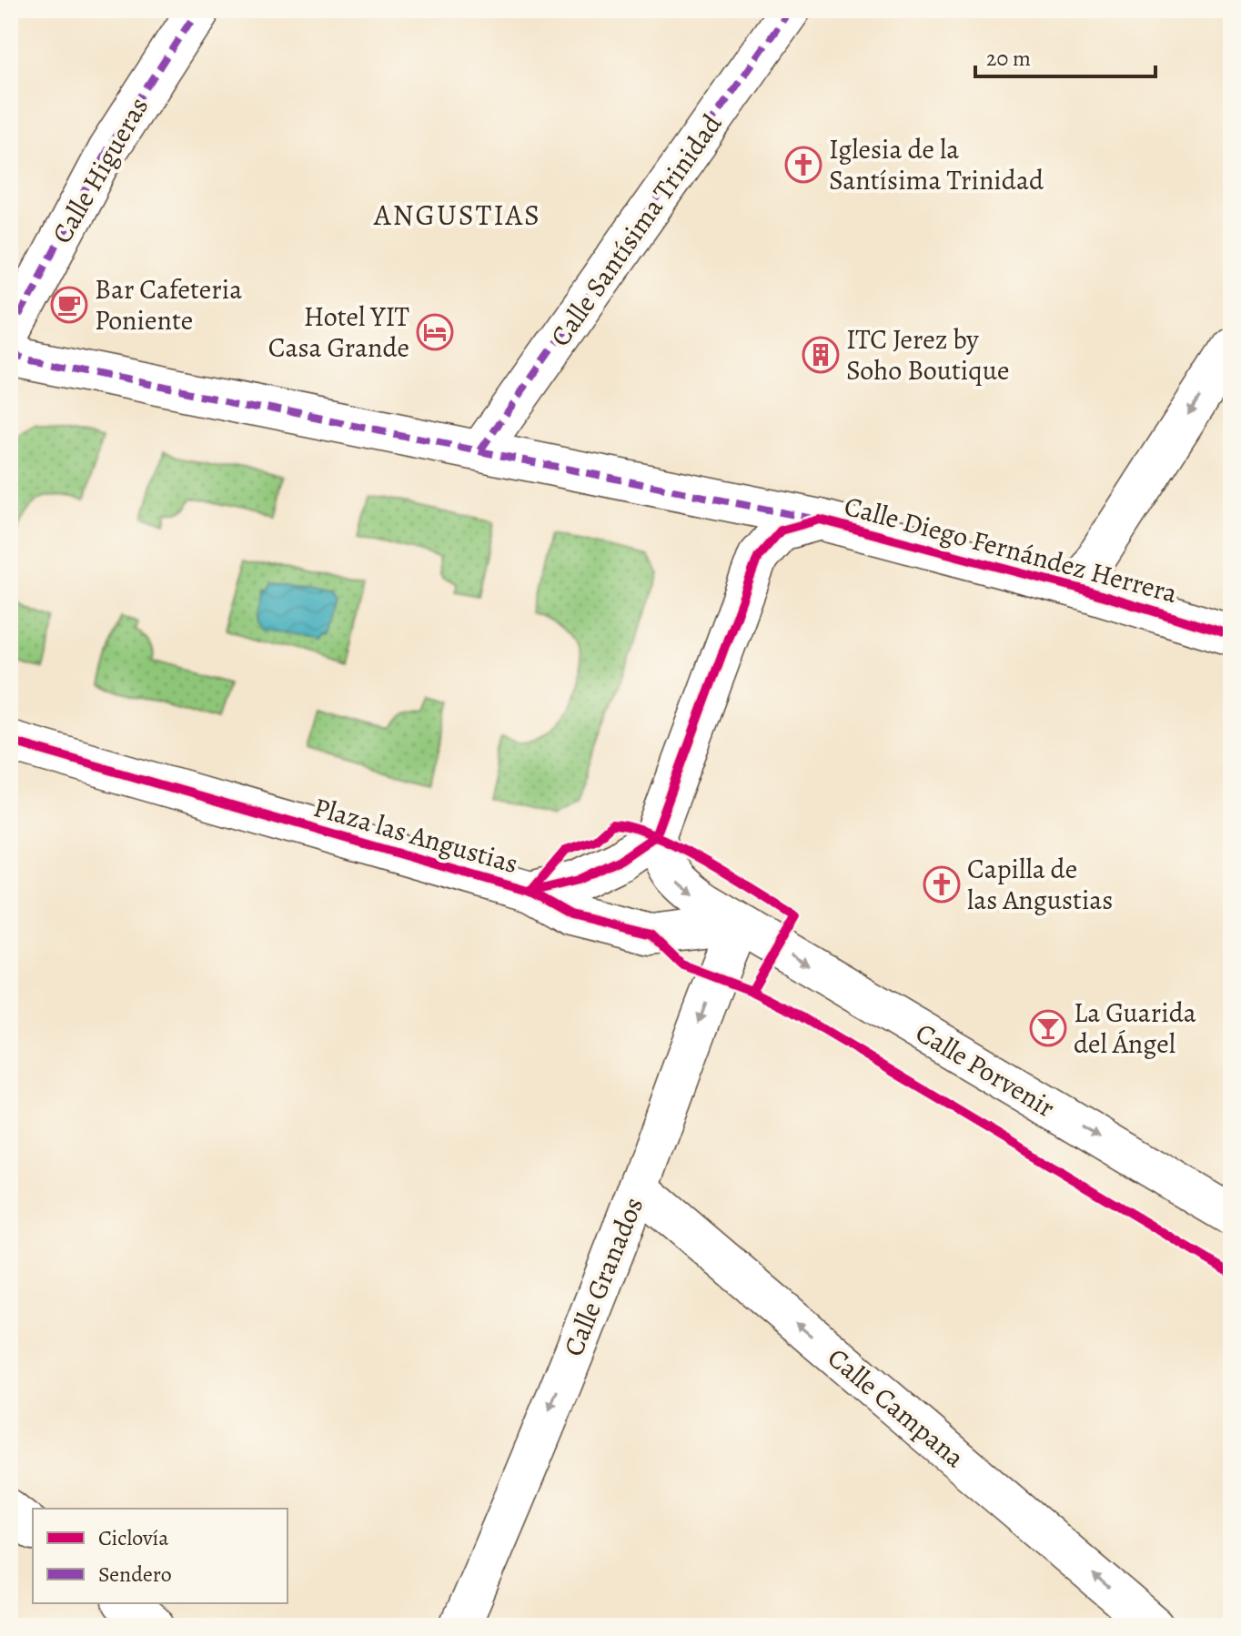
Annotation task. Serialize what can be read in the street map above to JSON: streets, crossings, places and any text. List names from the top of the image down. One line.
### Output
{"streets":{"street":["Calle Higueras","Calle Santísima Trinidad","Calle Diego Fernández Herrera","Plaza las Angustias","Calle Porvenir","Calle Granados","Calle Campana"]},"crossings":[["Plaza las Angustias","Calle Porvenir"],["Calle Porvenir","Calle Granados"],["Calle Granados","Calle Campana"]],"one_way":["Calle Porvenir","Calle Granados","Calle Campana"],"districts":["ANGUSTIAS"],"places":{"church":["Iglesia de la Santísima Trinidad","Capilla de las Angustias"],"cafe":["Bar Cafeteria Poniente"],"hotel":["Hotel YIT Casa Grande"],"building":["ITC Jerez by Soho Boutique"],"bar":["La Guarida del Ángel"]},"legend":["Ciclovía","Sendero"],"scale_bar":"20 m"}
